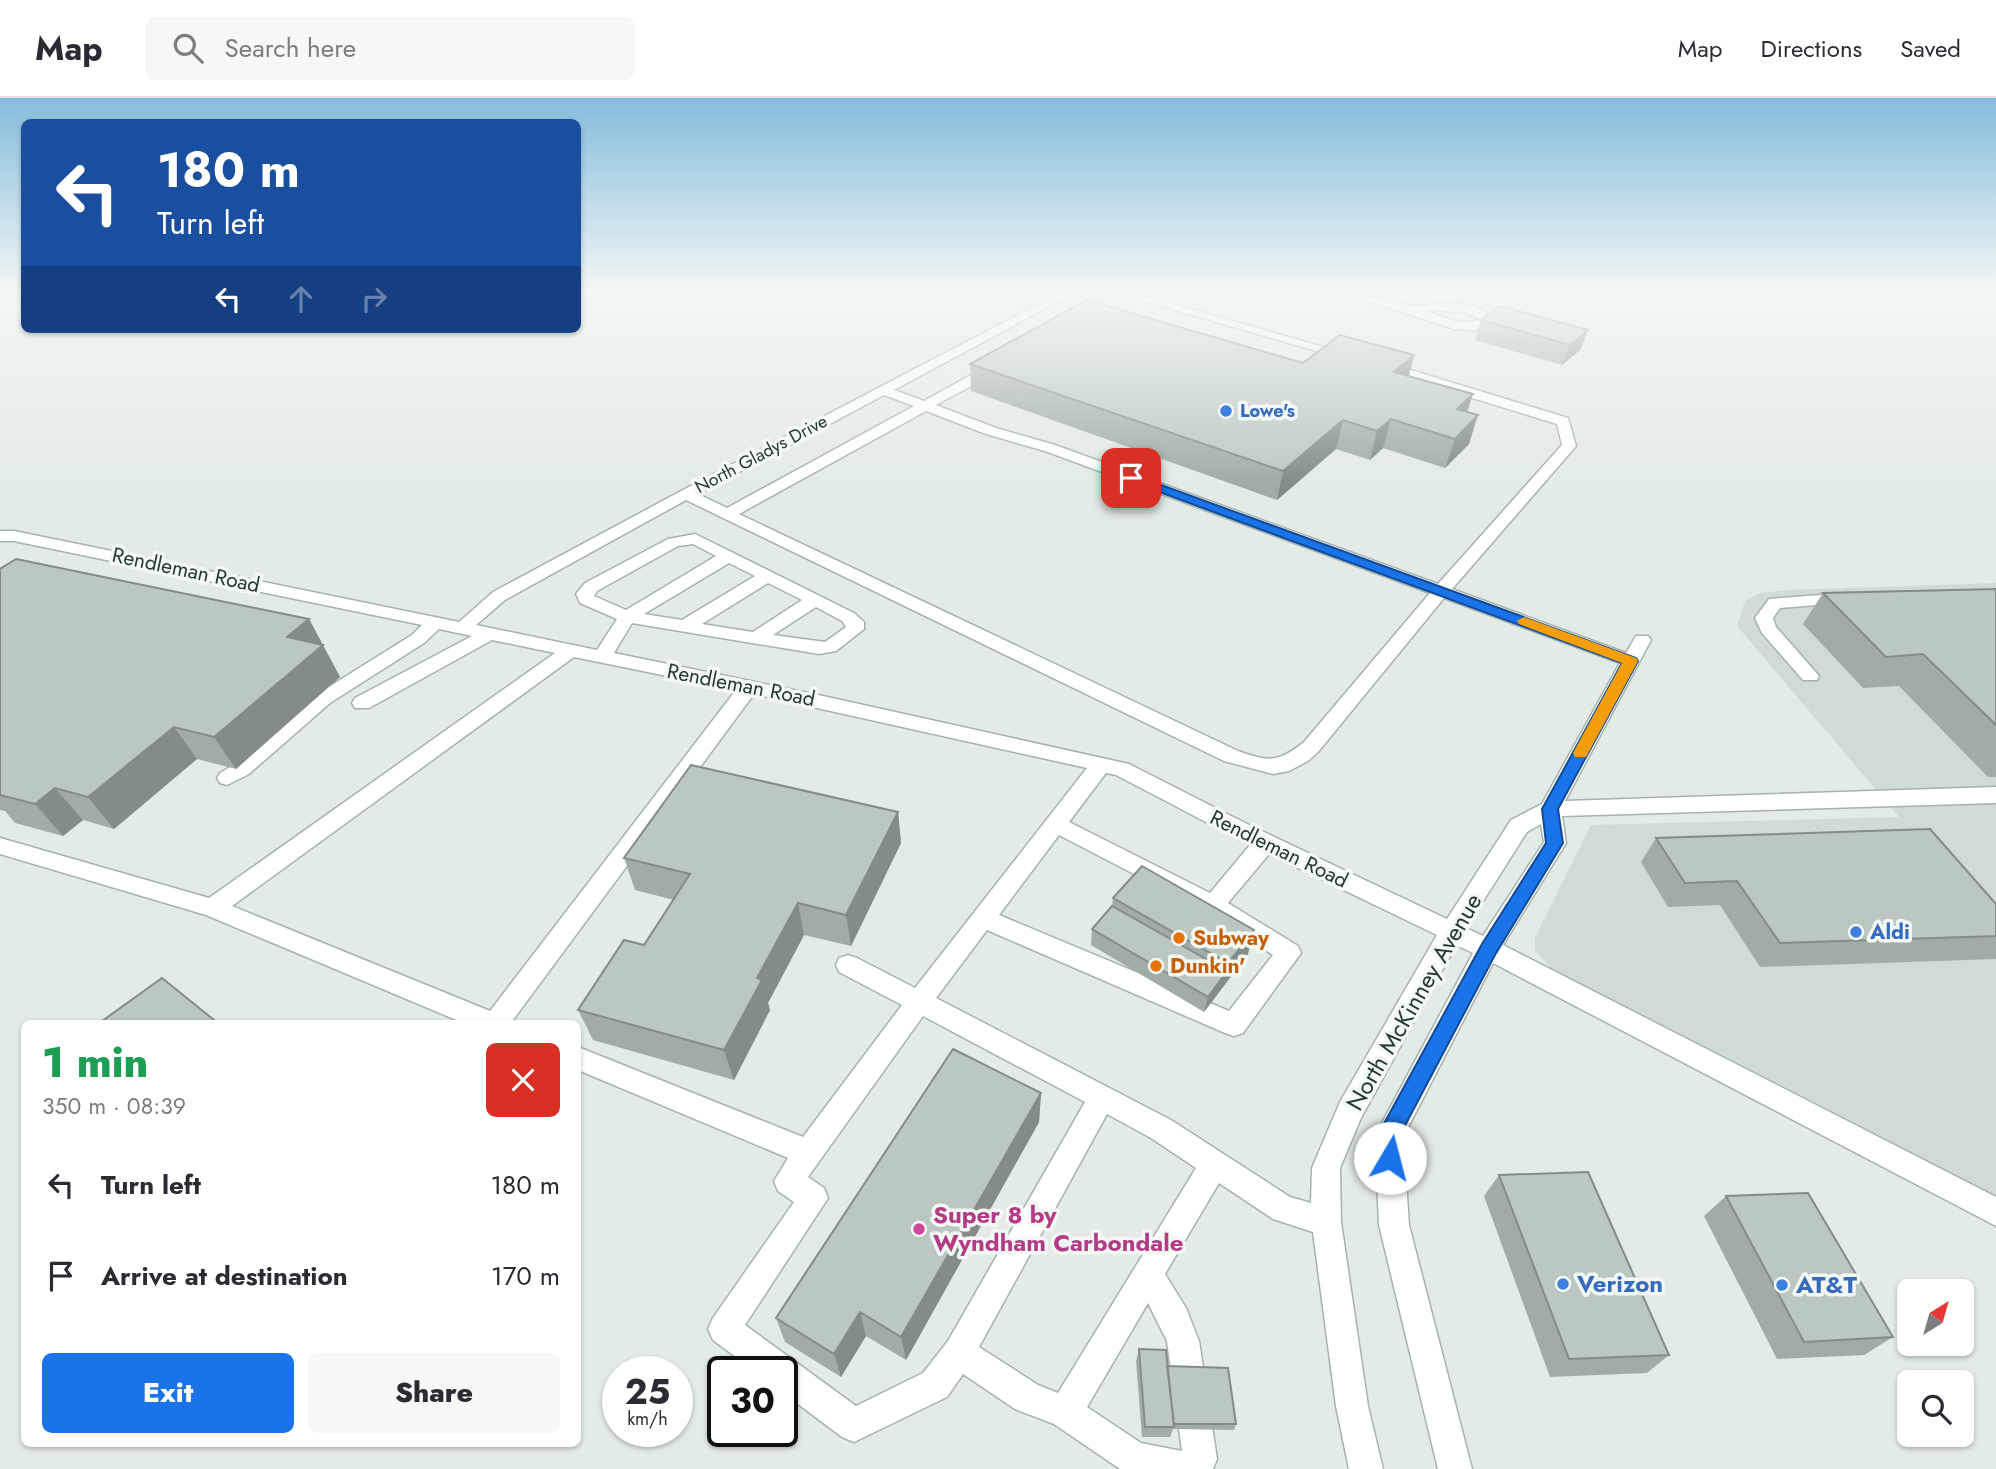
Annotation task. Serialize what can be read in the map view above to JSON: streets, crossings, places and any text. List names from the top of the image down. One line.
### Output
{"streets":{"street":["North Gladys Drive","Rendleman Road","North McKinney Avenue"]},"crossings":[["North Gladys Drive","Rendleman Road"],["Rendleman Road","North McKinney Avenue"]],"places":["Lowe's","Aldi","Subway","Dunkin'","Super 8 by Wyndham Carbondale","Verizon","AT&T"],"north":"top right","page":{"header":"Map","search":"Search here","nav":["Map","Directions","Saved"],"turn":["180 m","Turn left"],"heading":["1 min","350 m · 08:39"],"list":[{"name":"Turn left","value":"180 m"},{"name":"Arrive at destination","value":"170 m"}],"buttons":["Exit","Share"],"speed":"25 km/h","limit":"30"}}
